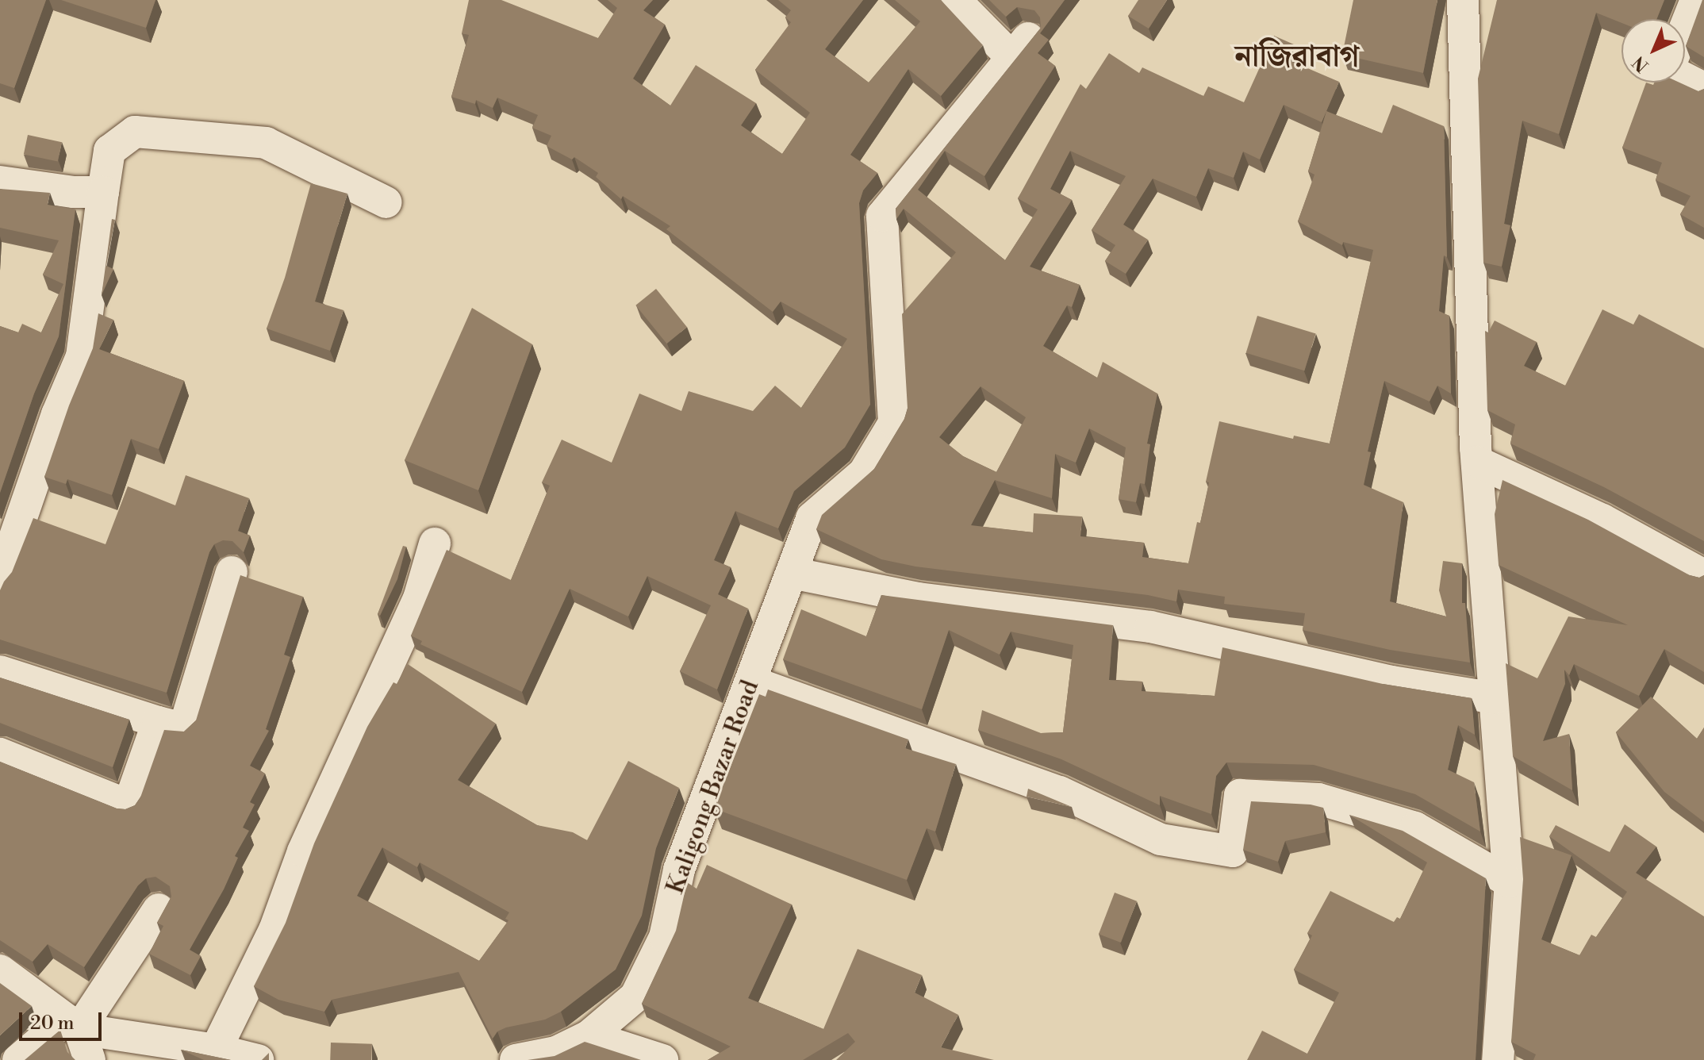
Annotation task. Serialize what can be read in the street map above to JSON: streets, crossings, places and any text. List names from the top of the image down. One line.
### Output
{"streets":{"street":["Kaligong Bazar Road"]},"districts":["নাজিরাবাগ"],"scale_bar":"20 m","north":"bottom left"}
